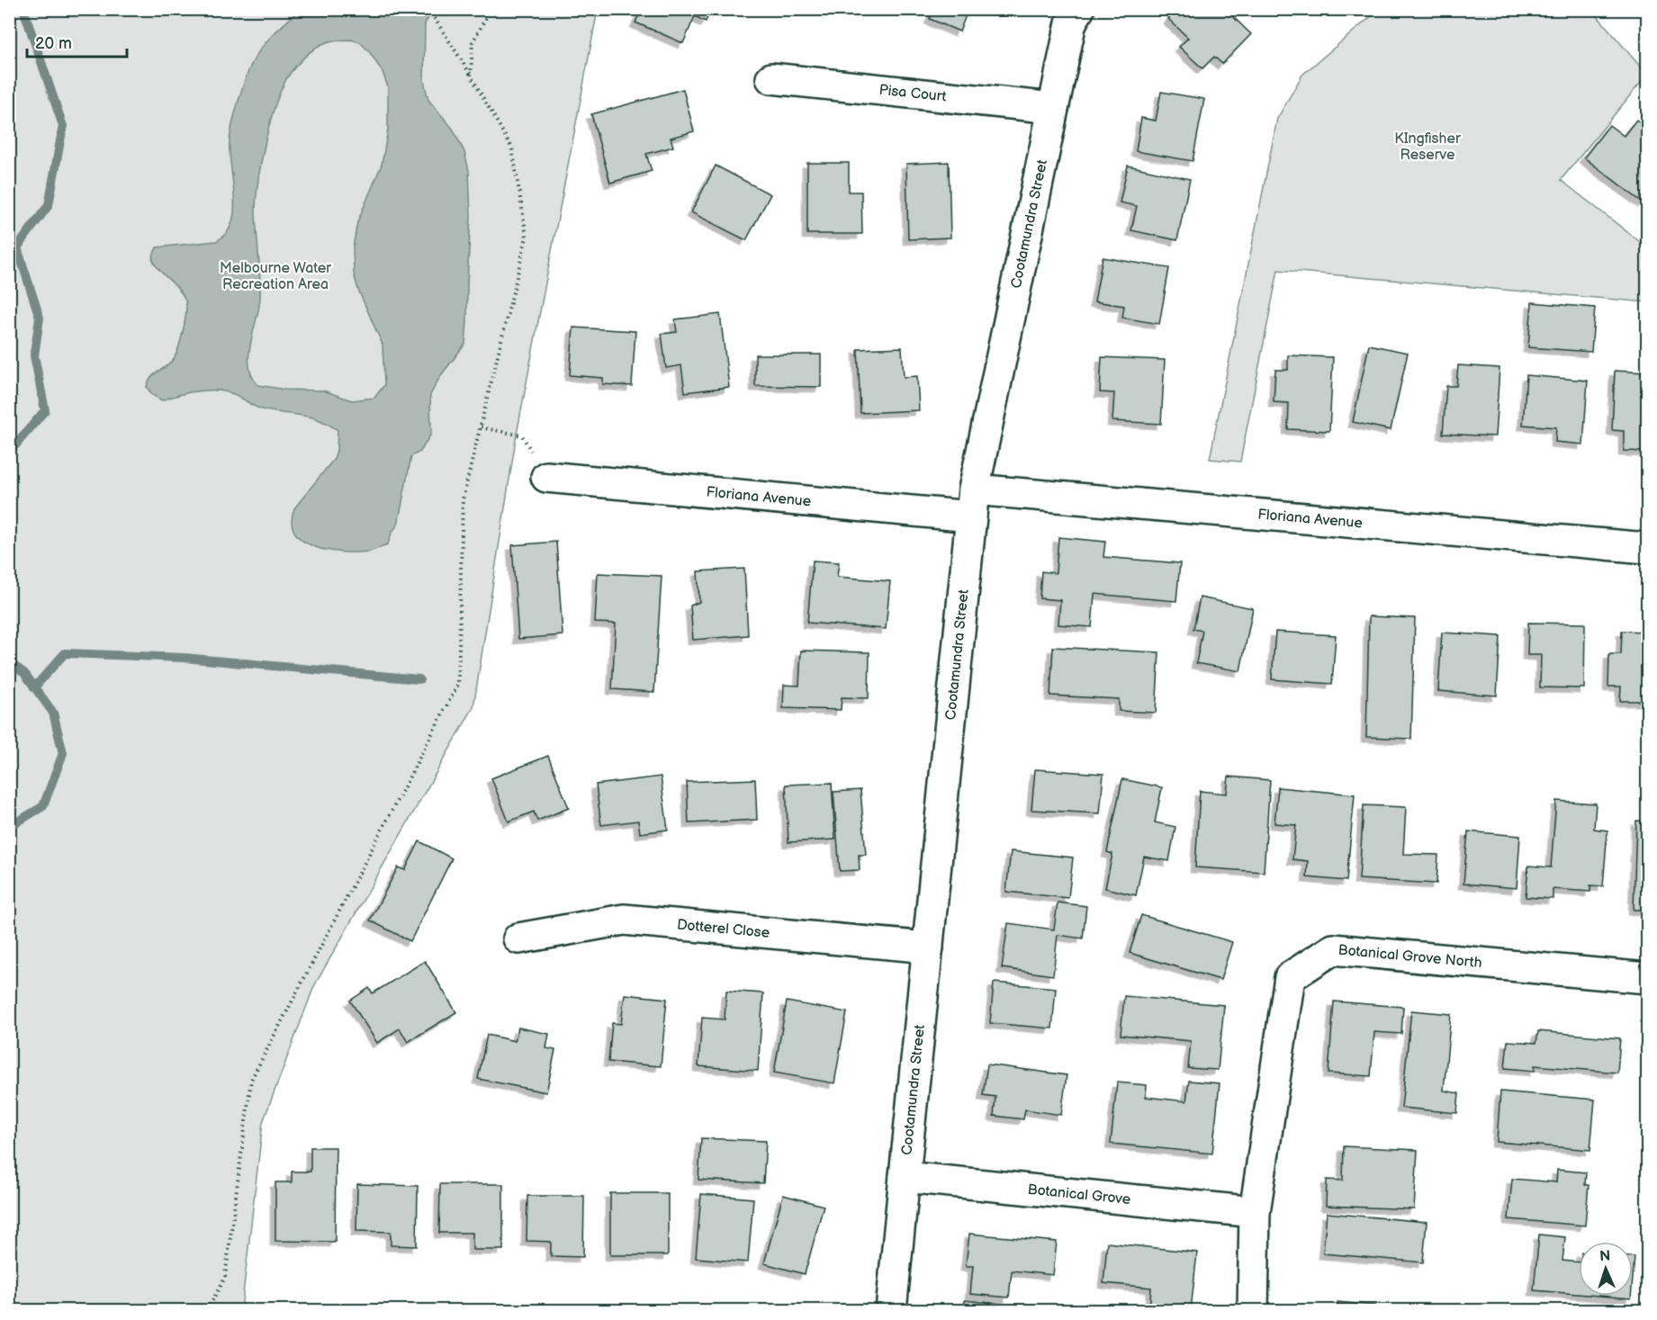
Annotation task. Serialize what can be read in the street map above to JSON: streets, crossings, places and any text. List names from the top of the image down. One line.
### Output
{"streets":{"street":["Pisa Court","Cootamundra Street","Floriana Avenue","Dotterel Close","Botanical Grove North","Botanical Grove"]},"crossings":[["Pisa Court","Cootamundra Street"],["Cootamundra Street","Floriana Avenue"],["Cootamundra Street","Dotterel Close"],["Cootamundra Street","Botanical Grove"],["Botanical Grove North","Botanical Grove"]],"parks":["KIngfisher Reserve","Melbourne Water Recreation Area"],"scale_bar":"20 m","north":"top"}
